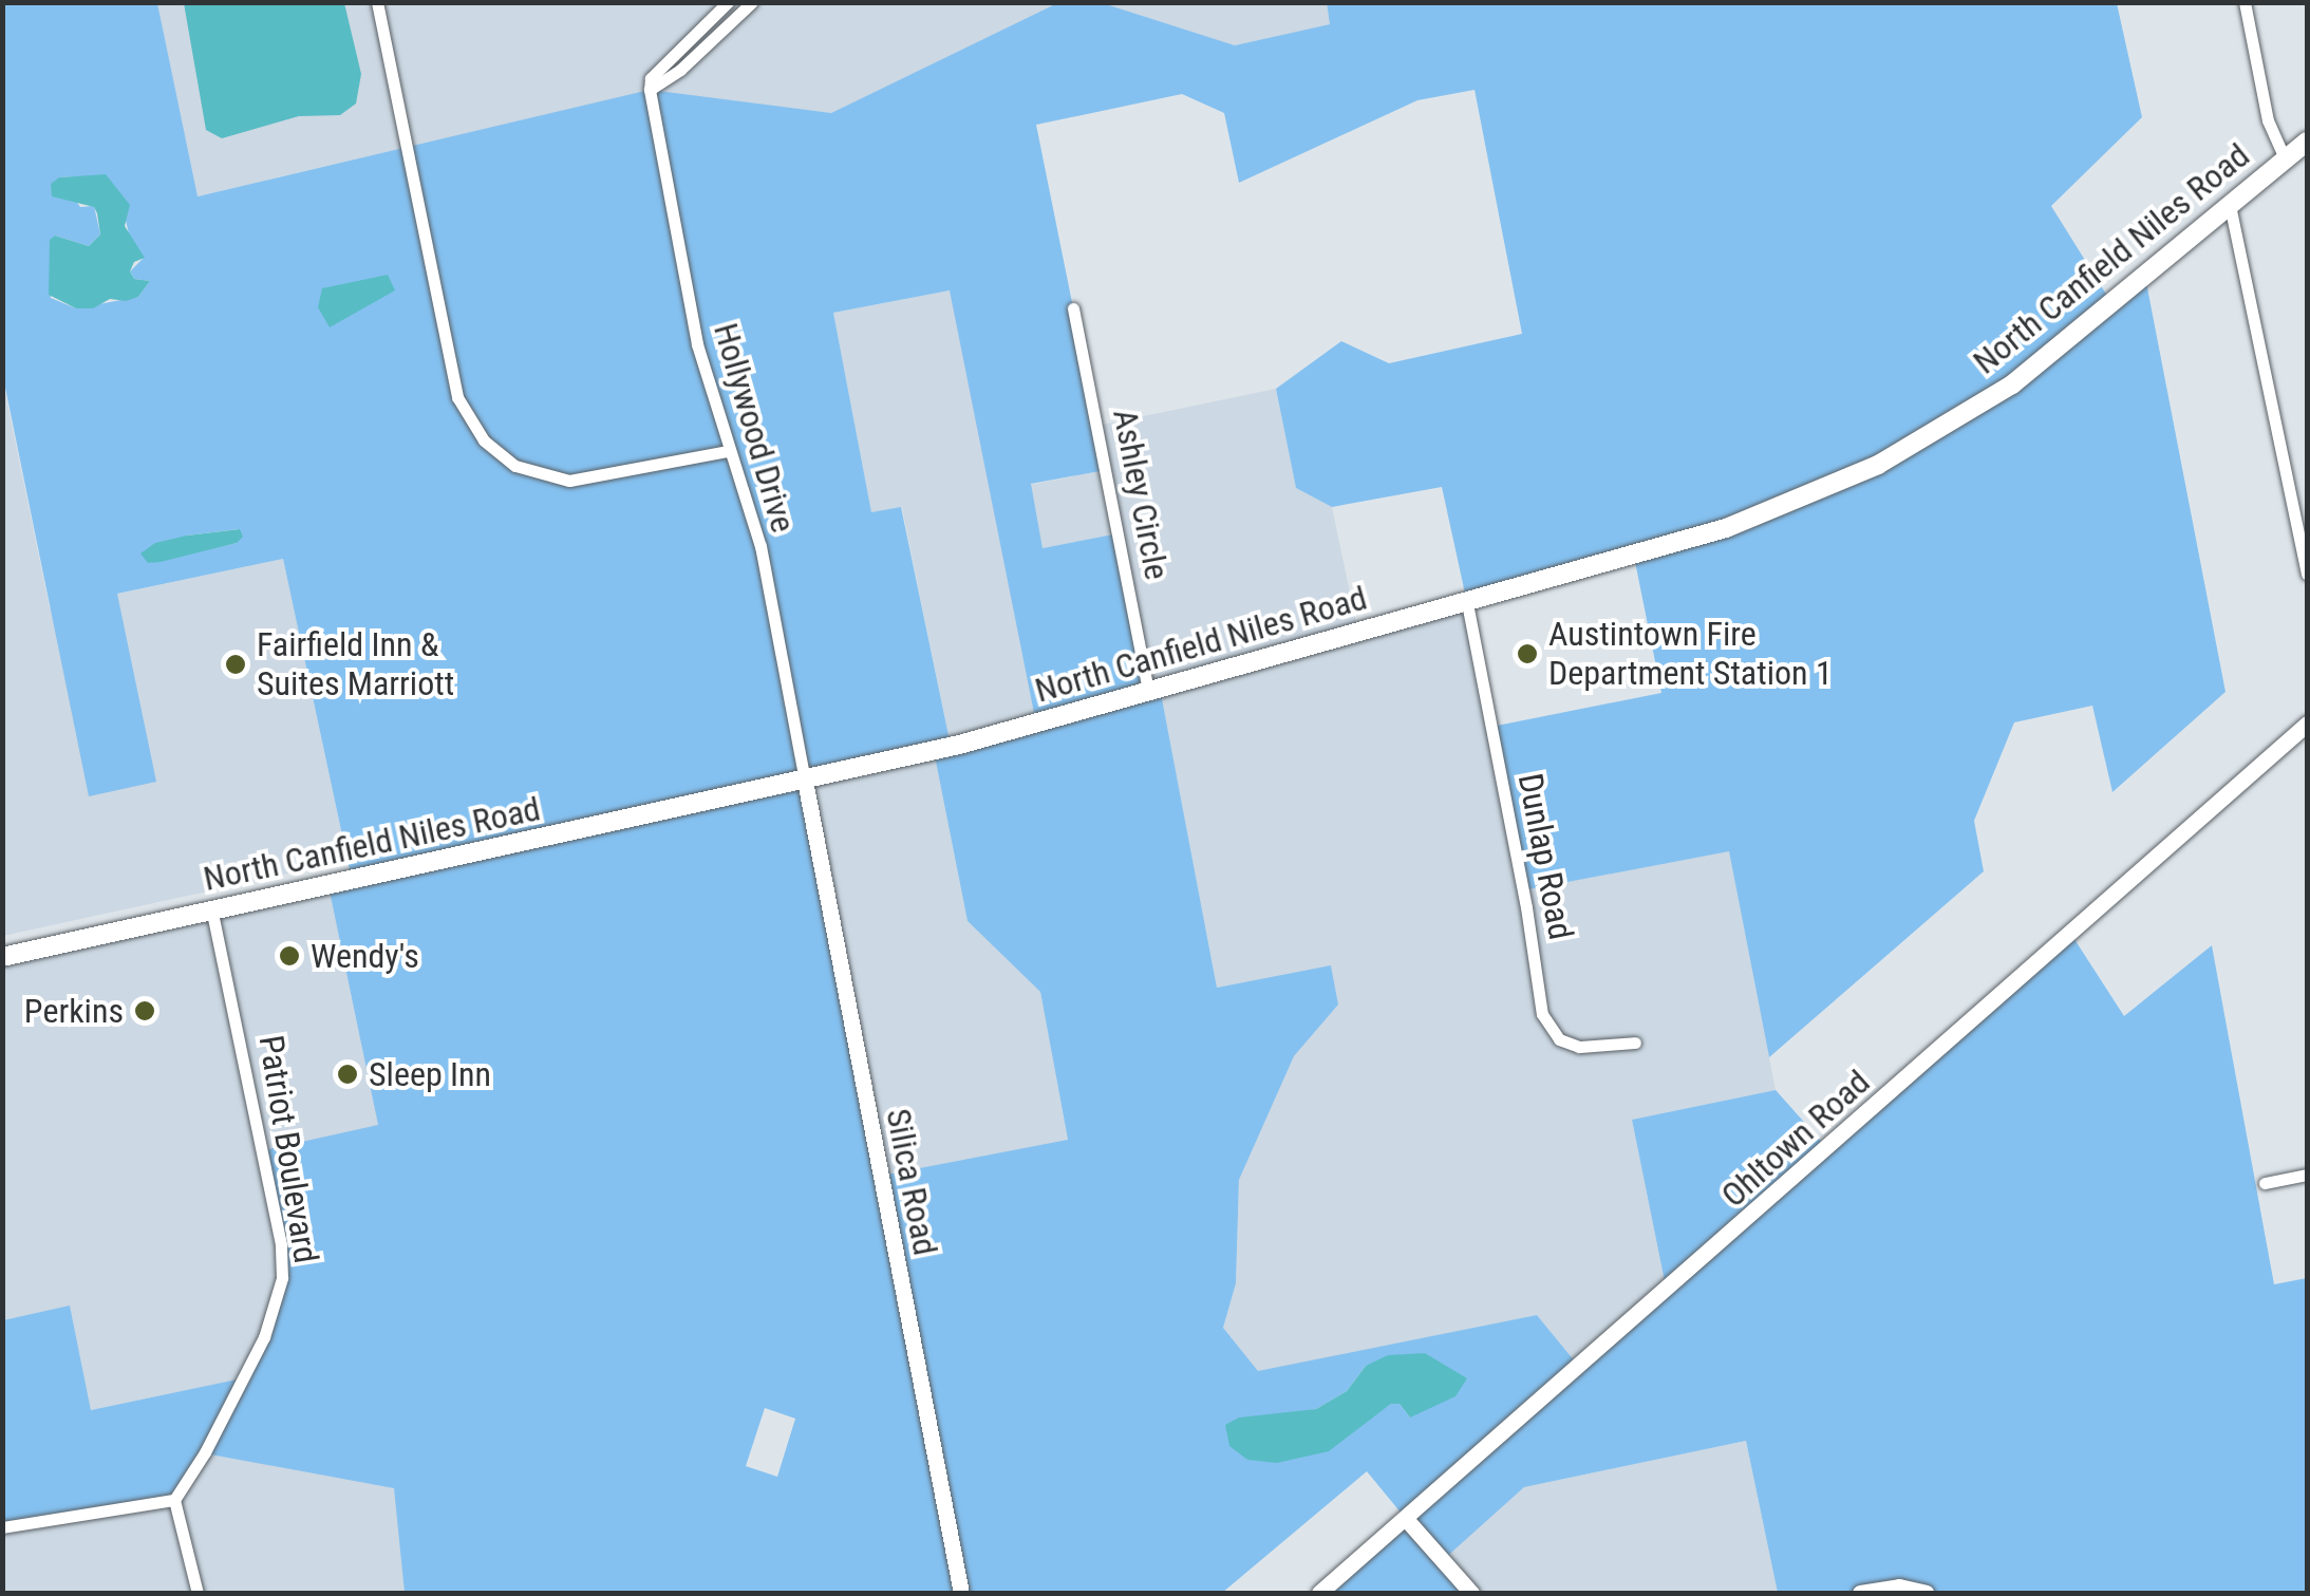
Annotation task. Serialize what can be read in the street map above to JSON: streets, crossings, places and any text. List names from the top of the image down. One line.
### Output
{"streets":{"main road":["North Canfield Niles Road"],"street":["Hollywood Drive","Ashley Circle","Dunlap Road","Ohltown Road","Patriot Boulevard","Silica Road"]},"crossings":[["North Canfield Niles Road","Hollywood Drive"],["North Canfield Niles Road","Ashley Circle"],["North Canfield Niles Road","Dunlap Road"],["North Canfield Niles Road","Patriot Boulevard"],["North Canfield Niles Road","Silica Road"],["Hollywood Drive","Silica Road"]],"places":["Austintown Fire Department Station 1","Fairfield Inn & Suites Marriott","Wendy's","Perkins","Sleep Inn"]}
